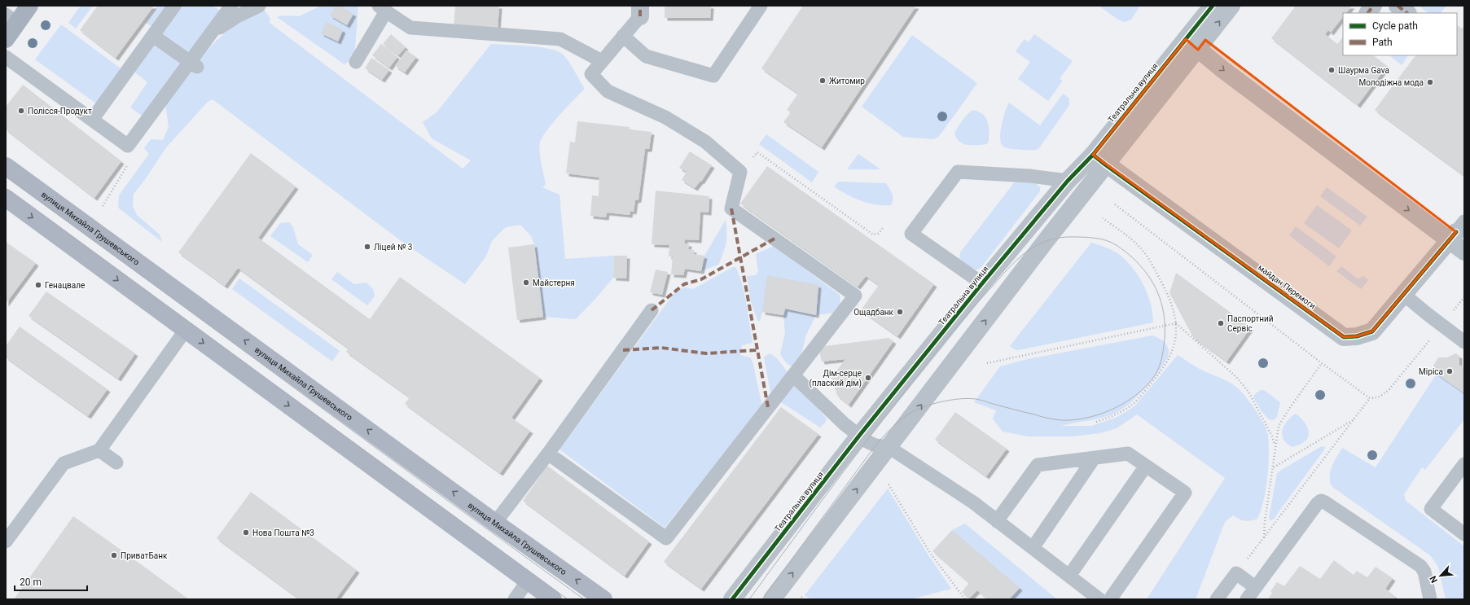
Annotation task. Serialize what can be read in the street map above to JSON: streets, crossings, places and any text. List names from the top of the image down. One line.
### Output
{"streets":{"main road":["вулиця Михайла Грушевського"],"street":["Театральна вулиця","майдан Перемоги"]},"crossings":[["Театральна вулиця","майдан Перемоги"]],"places":["Шаурма Gava","Житомир","Молодіжна мода","Полісся-Продукт","Ліцей № 3","Майстерня","Генацвале","Ощадбанк","Паспортний Сервіс","Міріса","Дім-серце (плаский дім)","Нова Пошта №3","ПриватБанк"],"legend":["Cycle path","Path"],"scale_bar":"20 m","north":"bottom left"}
